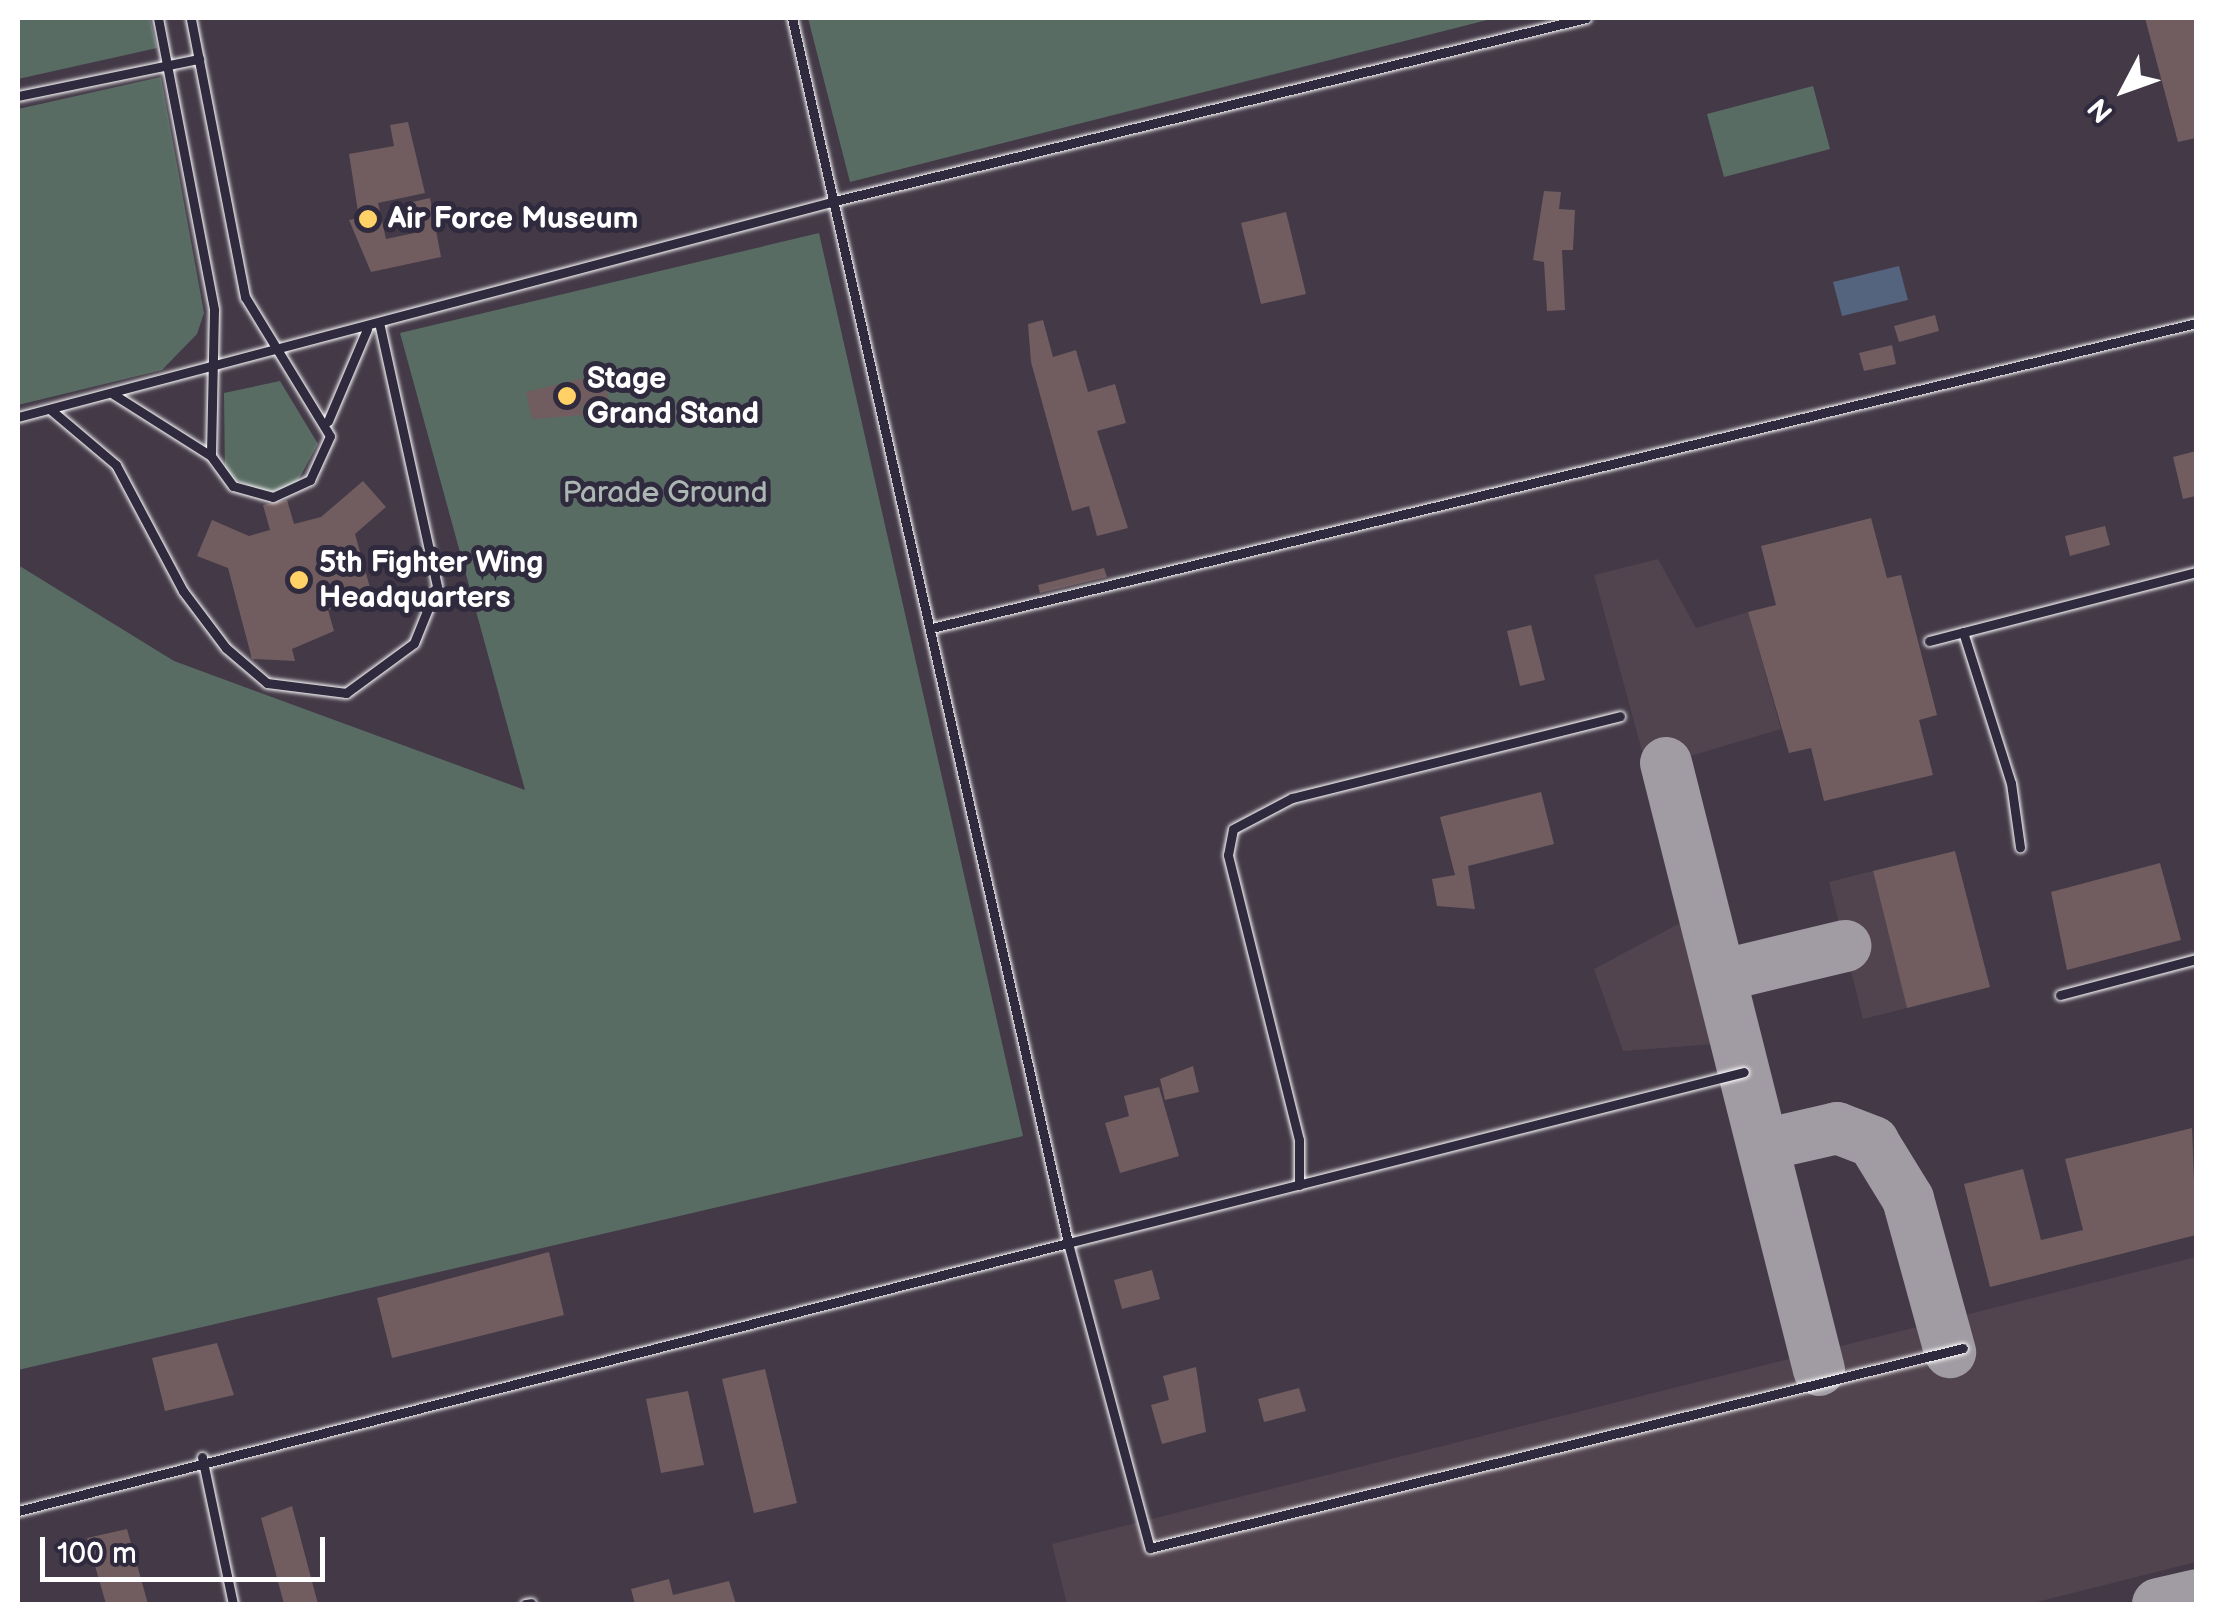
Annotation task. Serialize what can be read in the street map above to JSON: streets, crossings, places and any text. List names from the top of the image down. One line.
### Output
{"parks":["Parade Ground"],"places":["Air Force Museum","Stage Grand Stand","5th Fighter Wing Headquarters"],"scale_bar":"100 m","north":"bottom left"}
